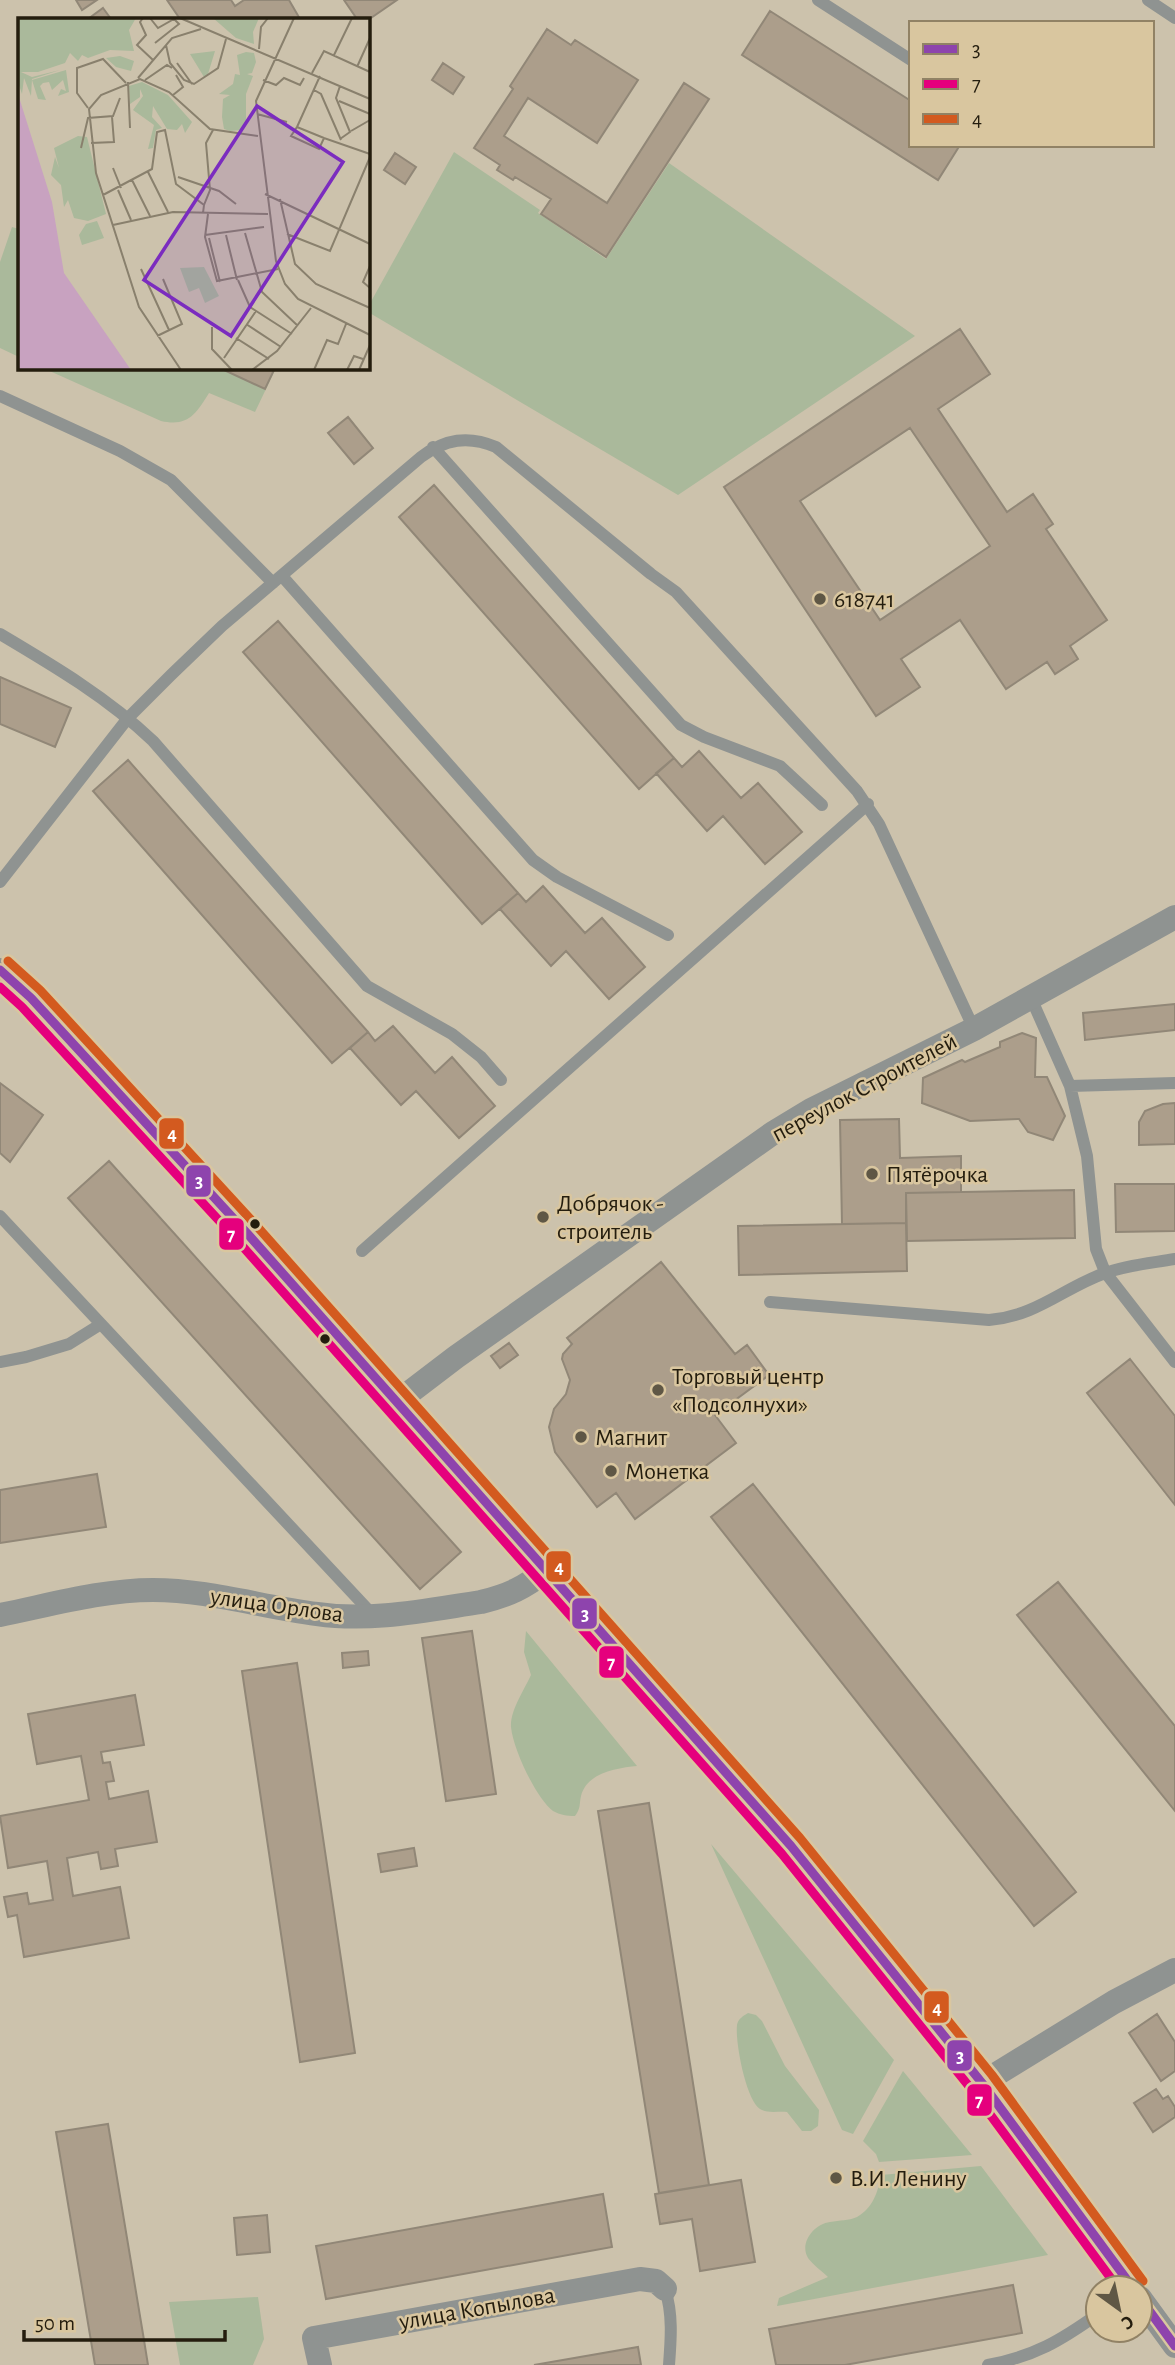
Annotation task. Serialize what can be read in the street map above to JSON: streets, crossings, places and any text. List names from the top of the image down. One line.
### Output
{"streets":{"street":["переулок Строителей","улица Орлова","улица Копылова"]},"places":["618741","Пятёрочка","Добрячок - строитель","Торговый центр «Подсолнухи»","Магнит","Монетка","В.И. Ленину"],"lines":["transit line 4","transit line 3","transit line 7"],"legend":["3","7","4"],"scale_bar":"50 m","north":"bottom right"}
